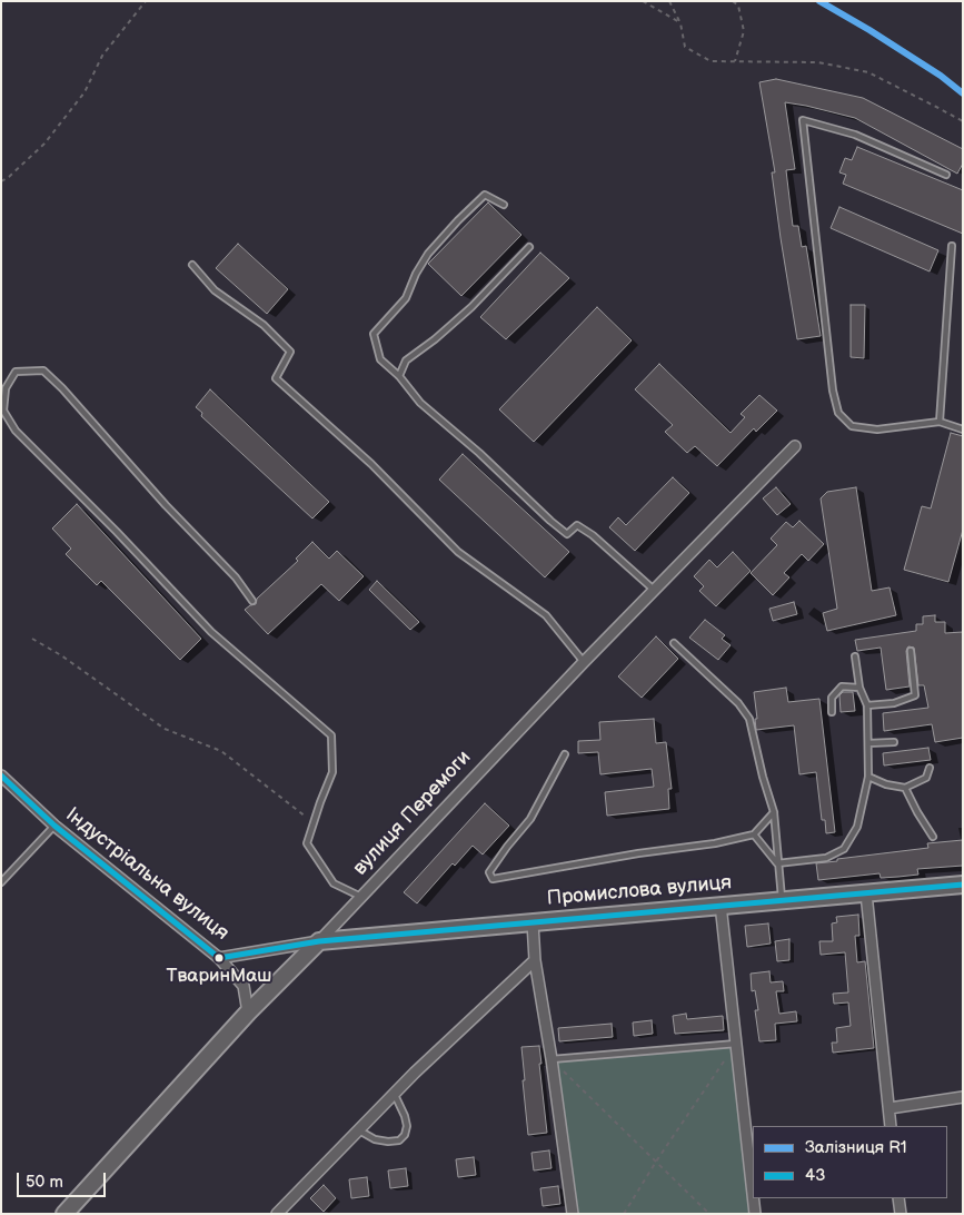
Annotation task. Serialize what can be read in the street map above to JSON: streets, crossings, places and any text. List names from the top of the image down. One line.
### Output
{"streets":{"street":["вулиця Перемоги","Індустріальна вулиця","Промислова вулиця"]},"crossings":[["вулиця Перемоги","Індустріальна вулиця"],["вулиця Перемоги","Промислова вулиця"],["Індустріальна вулиця","Промислова вулиця"]],"places":["ТваринМаш"],"lines":["rail line R1","transit line 43"],"legend":["Залізниця R1","43"],"scale_bar":"50 m"}
